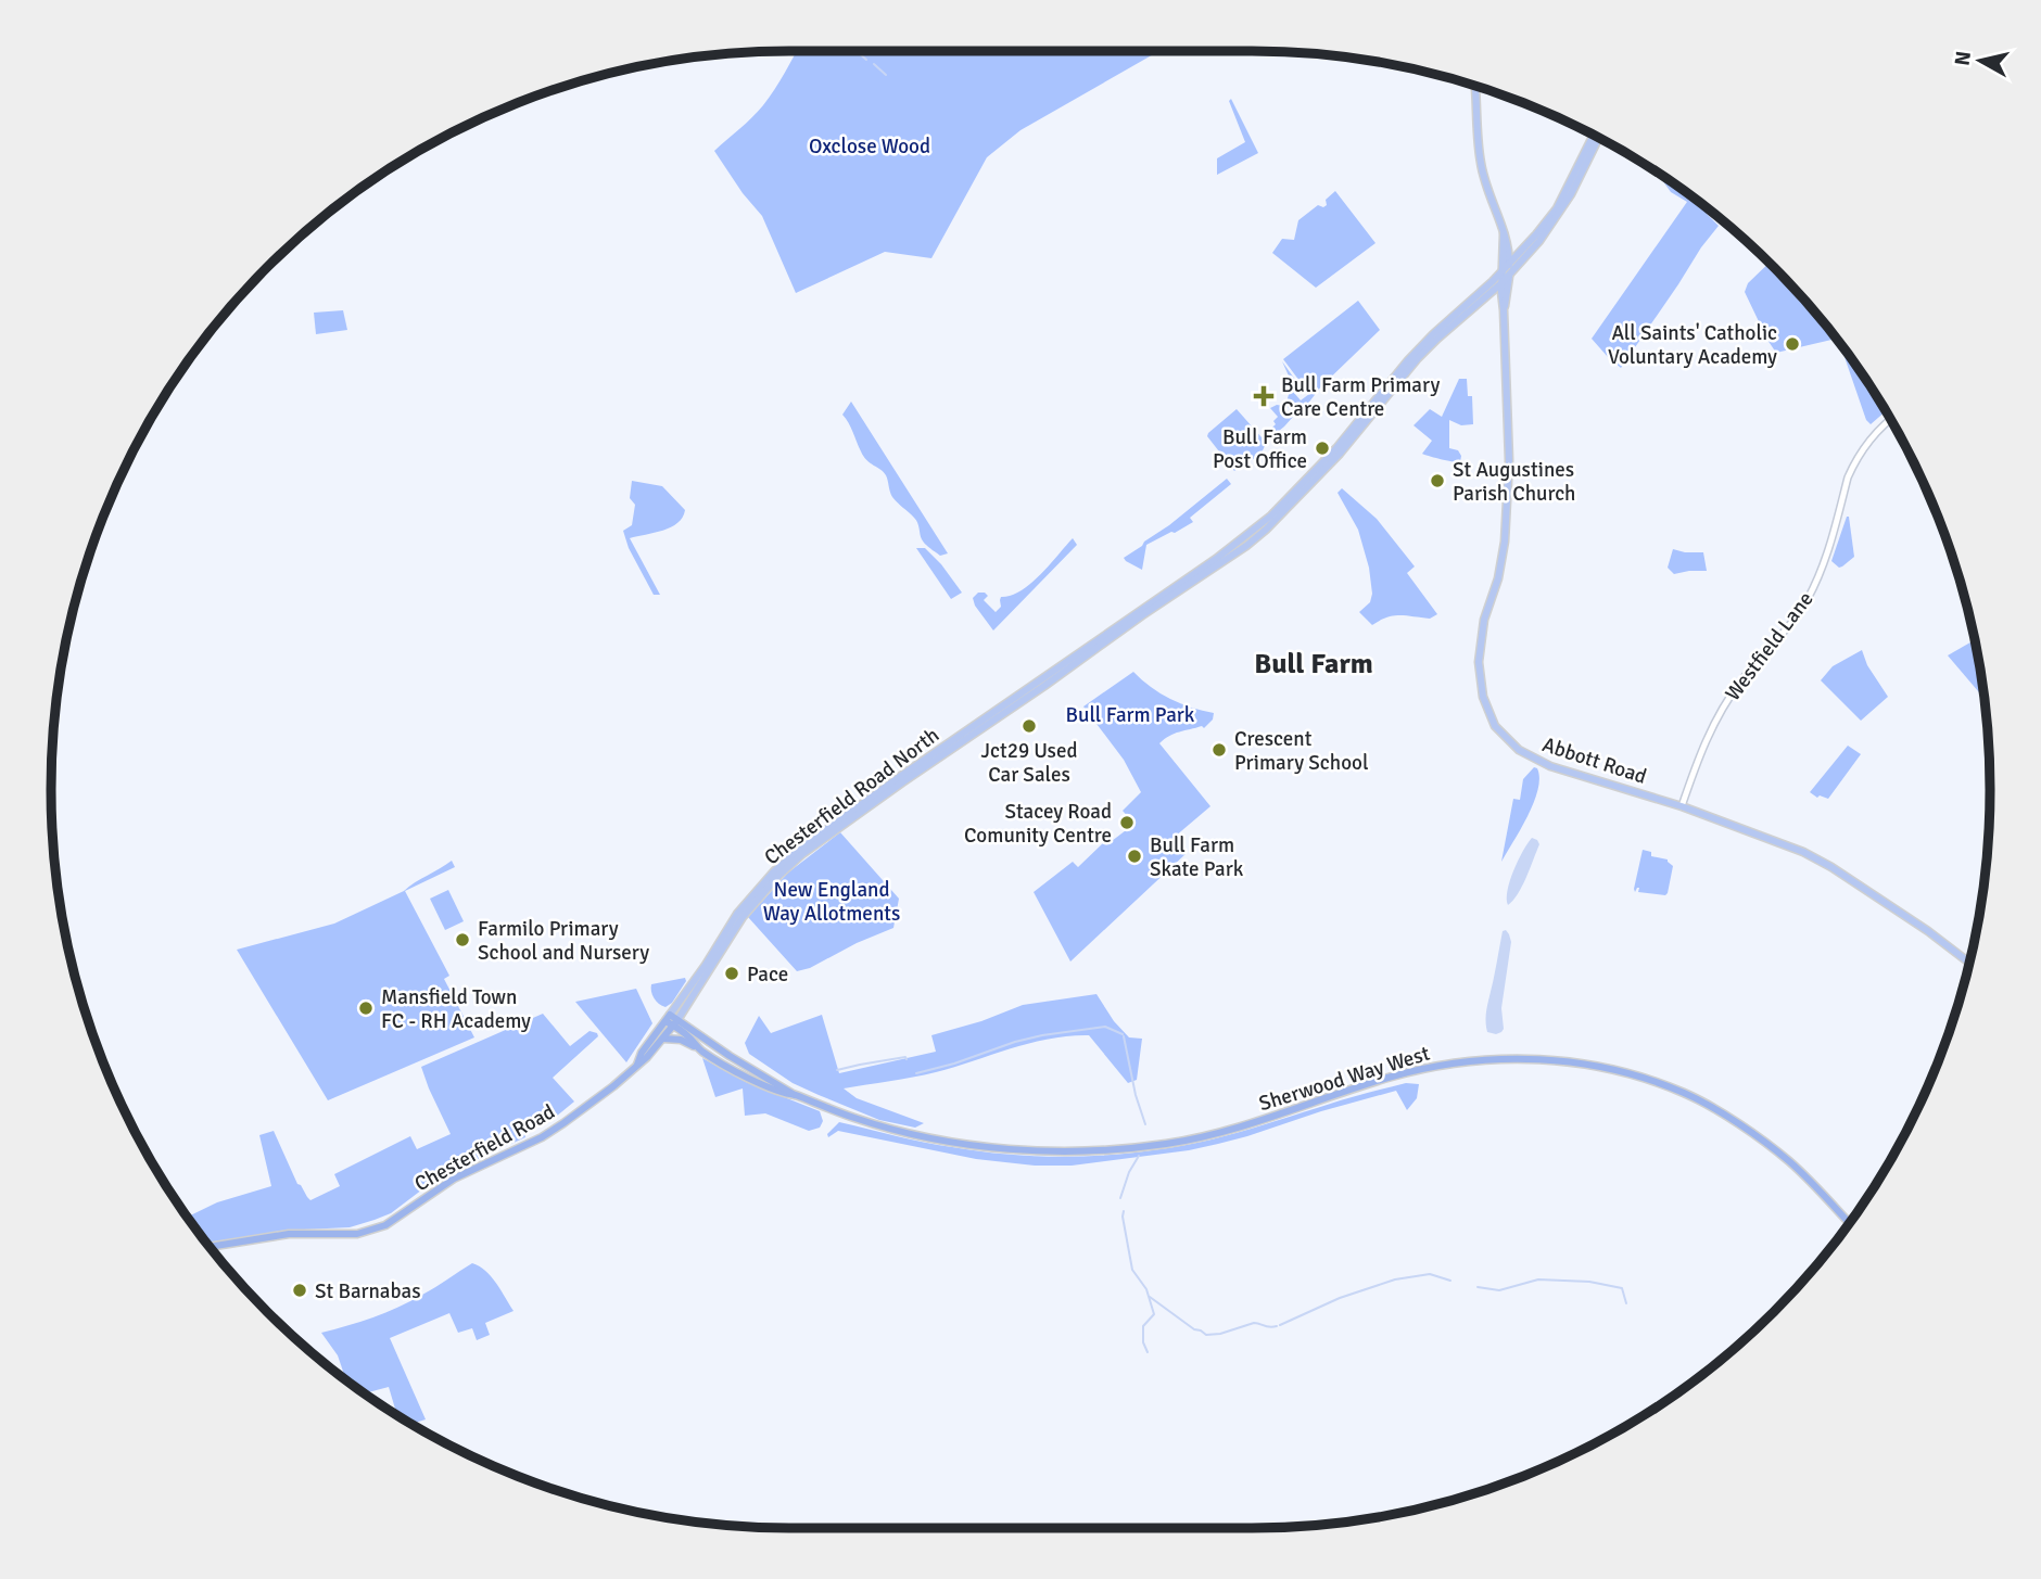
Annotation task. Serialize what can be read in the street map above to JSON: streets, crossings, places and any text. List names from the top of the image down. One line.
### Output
{"streets":{"highway":["Chesterfield Road North","Sherwood Way West","Chesterfield Road"],"main road":["Abbott Road"],"street":["Westfield Lane"]},"crossings":[["Westfield Lane","Abbott Road"],["Abbott Road","Chesterfield Road North"],["Chesterfield Road North","Sherwood Way West"],["Chesterfield Road North","Chesterfield Road"]],"districts":["Bull Farm"],"parks":["Oxclose Wood","Bull Farm Park","New England Way Allotments"],"places":{"other":["All Saints' Catholic Voluntary Academy","Bull Farm Post Office","St Augustines Parish Church","Jct29 Used Car Sales","Crescent Primary School","Stacey Road Comunity Centre","Bull Farm Skate Park","Farmilo Primary School and Nursery","Pace","Mansfield Town FC - RH Academy","St Barnabas"],"health":["Bull Farm Primary Care Centre"]},"north":"left"}
